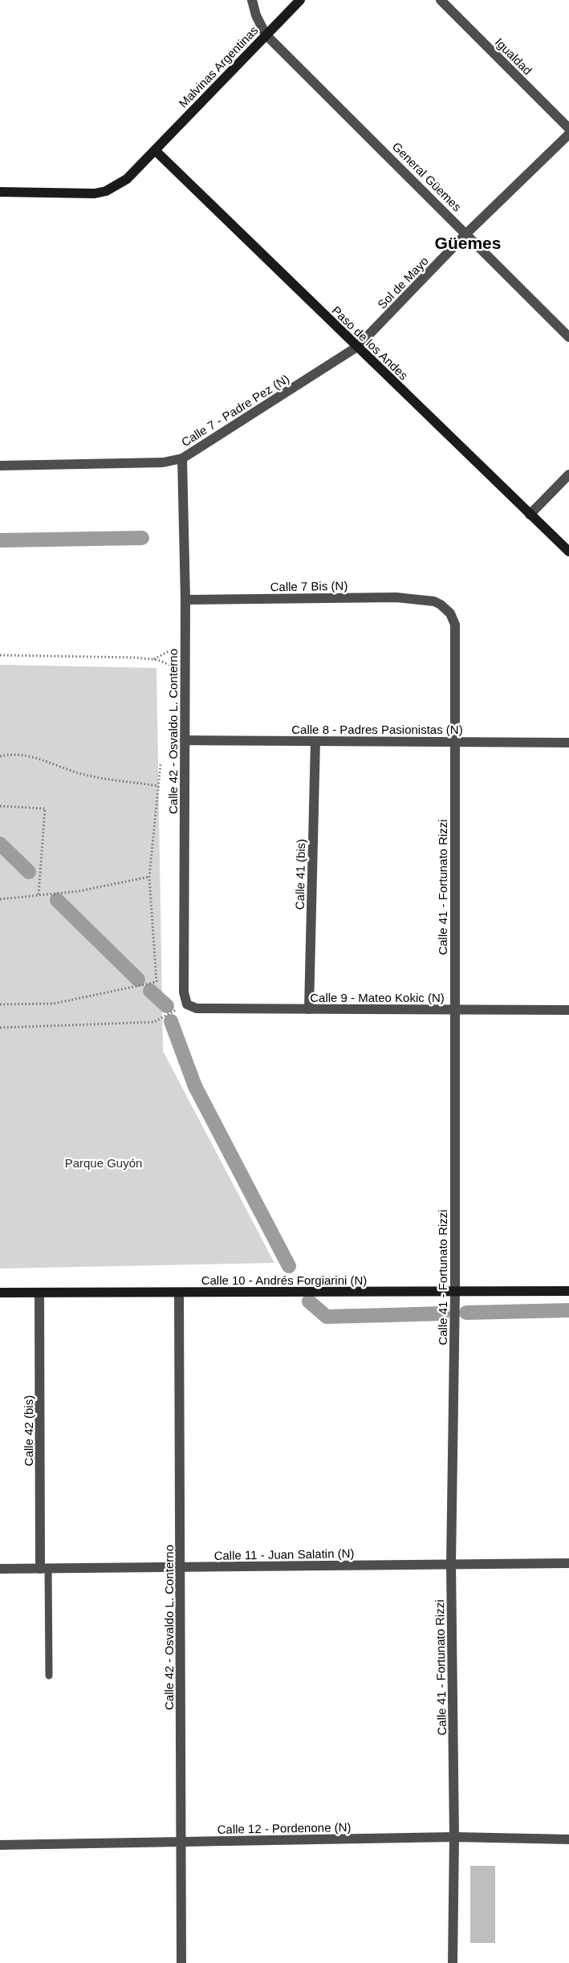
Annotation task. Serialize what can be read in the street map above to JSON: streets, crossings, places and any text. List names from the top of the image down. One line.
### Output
{"streets":{"street":["Igualdad","Malvinas Argentinas","General Güemes","Sol de Mayo","Paso de los Andes","Calle 7 - Padre Pez (N)","Calle 7 Bis (N)","Calle 8 - Padres Pasionistas (N)","Calle 42 - Osvaldo L. Conterno","Calle 41 (bis)","Calle 41 - Fortunato Rizzi","Calle 9 - Mateo Kokic (N)","Calle 10 - Andrés Forgiarini (N)","Calle 42 (bis)","Calle 11 - Juan Salatin (N)","Calle 12 - Pordenone (N)"]},"crossings":[["Malvinas Argentinas","General Güemes"],["Malvinas Argentinas","Paso de los Andes"],["General Güemes","Sol de Mayo"],["Sol de Mayo","Paso de los Andes"],["Sol de Mayo","Calle 7 - Padre Pez (N)"],["Paso de los Andes","Calle 7 - Padre Pez (N)"],["Calle 7 - Padre Pez (N)","Calle 42 - Osvaldo L. Conterno"],["Calle 7 Bis (N)","Calle 42 - Osvaldo L. Conterno"],["Calle 7 Bis (N)","Calle 41 - Fortunato Rizzi"],["Calle 8 - Padres Pasionistas (N)","Calle 42 - Osvaldo L. Conterno"],["Calle 8 - Padres Pasionistas (N)","Calle 41 (bis)"],["Calle 8 - Padres Pasionistas (N)","Calle 41 - Fortunato Rizzi"],["Calle 42 - Osvaldo L. Conterno","Calle 9 - Mateo Kokic (N)"],["Calle 42 - Osvaldo L. Conterno","Calle 10 - Andrés Forgiarini (N)"],["Calle 42 - Osvaldo L. Conterno","Calle 11 - Juan Salatin (N)"],["Calle 42 - Osvaldo L. Conterno","Calle 12 - Pordenone (N)"],["Calle 41 (bis)","Calle 9 - Mateo Kokic (N)"],["Calle 41 - Fortunato Rizzi","Calle 9 - Mateo Kokic (N)"],["Calle 41 - Fortunato Rizzi","Calle 10 - Andrés Forgiarini (N)"],["Calle 41 - Fortunato Rizzi","Calle 11 - Juan Salatin (N)"],["Calle 41 - Fortunato Rizzi","Calle 12 - Pordenone (N)"],["Calle 10 - Andrés Forgiarini (N)","Calle 42 (bis)"],["Calle 42 (bis)","Calle 11 - Juan Salatin (N)"]],"districts":["Güemes"],"parks":["Parque Guyón"]}
